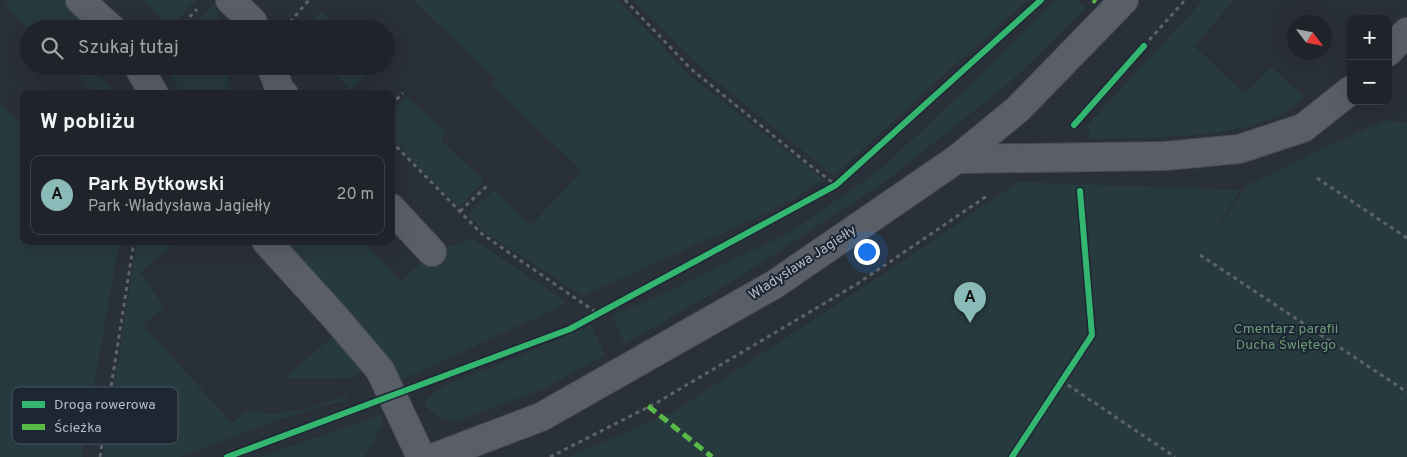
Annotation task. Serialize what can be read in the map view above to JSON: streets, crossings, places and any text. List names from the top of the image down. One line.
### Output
{"streets":{"street":["Władysława Jagiełły"]},"parks":["Cmentarz parafii Ducha Świętego"],"legend":["Droga rowerowa","Ścieżka"],"north":"bottom right","page":{"map_buttons":["+","−"],"search":"Szukaj tutaj","heading":"W pobliżu","list":[{"mark":"A","name":"Park Bytkowski","note":"Park · Władysława Jagiełły","value":"20 m"}],"pins":"A"}}
